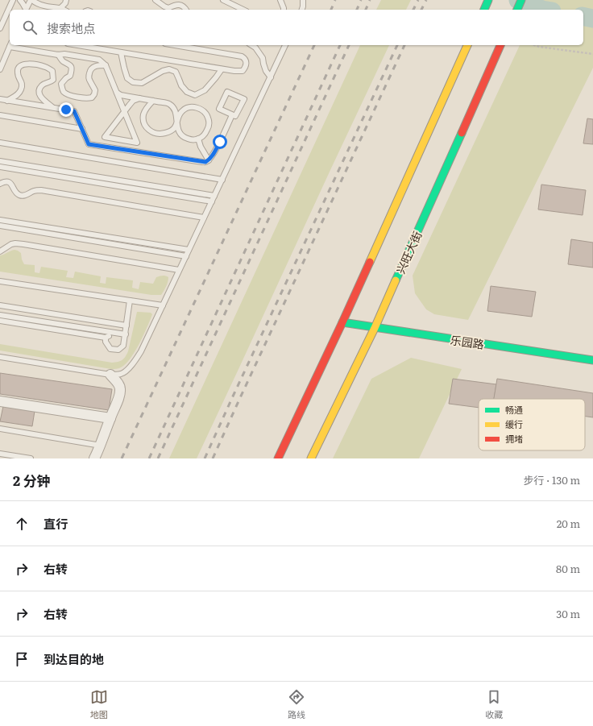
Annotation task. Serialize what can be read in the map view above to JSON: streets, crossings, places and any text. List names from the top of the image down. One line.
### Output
{"streets":{"main road":["兴旺大街","乐园路"]},"crossings":[["兴旺大街","乐园路"]],"legend":["畅通","缓行","拥堵"],"page":{"search":"搜索地点","heading":["2 分钟","步行 · 130 m"],"list":[["直行","20 m"],["右转","80 m"],["右转","30 m"],"到达目的地"],"nav":["地图","路线","收藏"]}}
